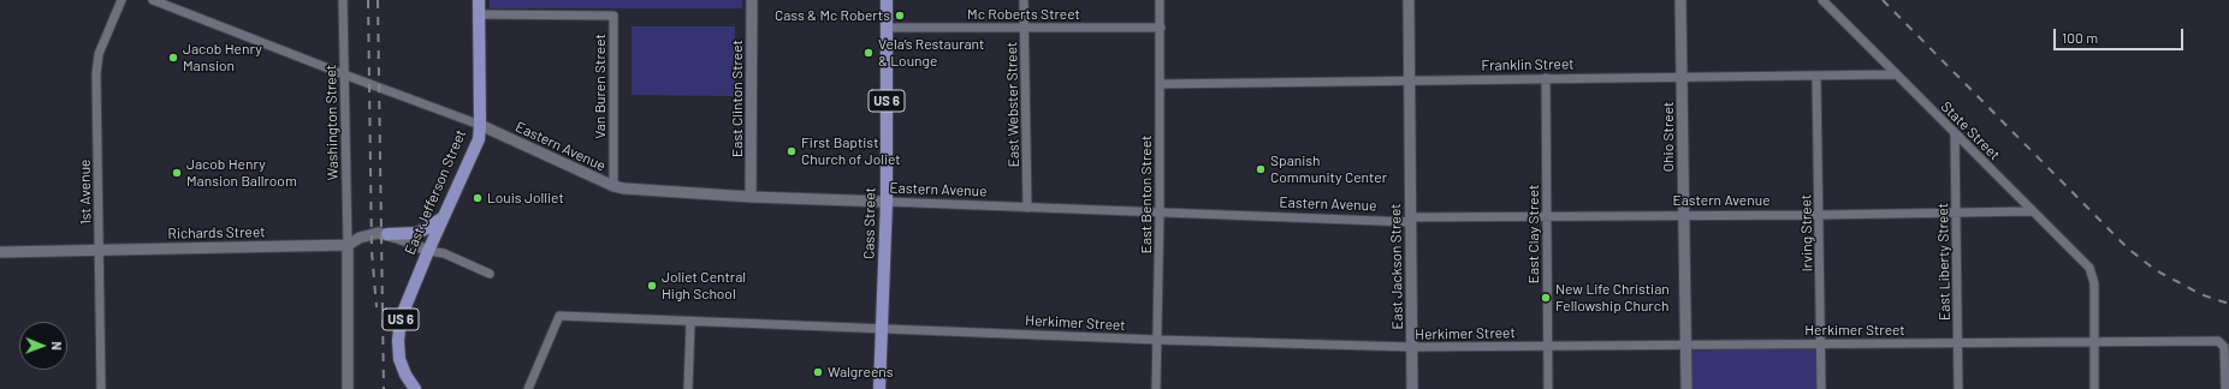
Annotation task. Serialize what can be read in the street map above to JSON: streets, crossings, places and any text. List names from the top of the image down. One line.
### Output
{"streets":{"main road":["US 6","East Jefferson Street","Cass Street"],"street":["Mc Roberts Street","Franklin Street","Van Buren Street","East Clinton Street","East Webster Street","Washington Street","State Street","Ohio Street","Eastern Avenue","1st Avenue","East Benton Street","Richards Street","Irving Street","East Clay Street","East Liberty Street","East Jackson Street","Herkimer Street"]},"crossings":[["Mc Roberts Street","East Webster Street"],["Mc Roberts Street","East Benton Street"],["Mc Roberts Street","Cass Street"],["Franklin Street","State Street"],["Franklin Street","Ohio Street"],["Franklin Street","East Benton Street"],["Franklin Street","Irving Street"],["Franklin Street","East Clay Street"],["Franklin Street","East Jackson Street"],["Van Buren Street","Eastern Avenue"],["Van Buren Street","East Jefferson Street"],["East Clinton Street","Eastern Avenue"],["East Webster Street","Eastern Avenue"],["Washington Street","Eastern Avenue"],["Washington Street","Richards Street"],["State Street","Eastern Avenue"],["State Street","East Liberty Street"],["State Street","Herkimer Street"],["Ohio Street","Eastern Avenue"],["Ohio Street","Herkimer Street"],["Eastern Avenue","East Jefferson Street"],["Eastern Avenue","East Benton Street"],["Eastern Avenue","Cass Street"],["Eastern Avenue","Irving Street"],["Eastern Avenue","East Clay Street"],["Eastern Avenue","East Liberty Street"],["Eastern Avenue","East Jackson Street"],["1st Avenue","Richards Street"],["East Jefferson Street","Richards Street"],["East Benton Street","Herkimer Street"],["Cass Street","Herkimer Street"],["Irving Street","Herkimer Street"],["East Clay Street","Herkimer Street"],["East Liberty Street","Herkimer Street"],["East Jackson Street","Herkimer Street"]],"places":["Cass & Mc Roberts","Vela’s Restaurant & Lounge","Jacob Henry Mansion","First Baptist Church of Joliet","Spanish Community Center","Jacob Henry Mansion Ballroom","Louis Jolliet","Joliet Central High School","New Life Christian Fellowship Church","Walgreens"],"scale_bar":"100 m","north":"right"}
